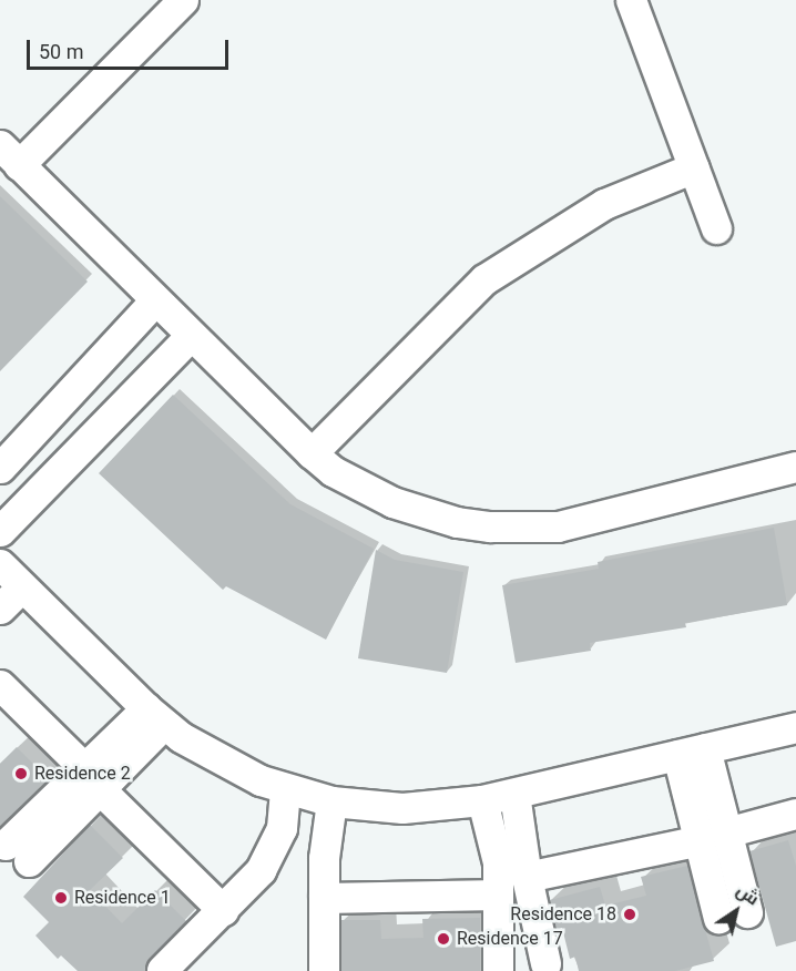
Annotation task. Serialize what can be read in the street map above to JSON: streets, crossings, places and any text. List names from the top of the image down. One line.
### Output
{"places":["Residence 2","Residence 1","Residence 18","Residence 17"],"scale_bar":"50 m","north":"top right"}
